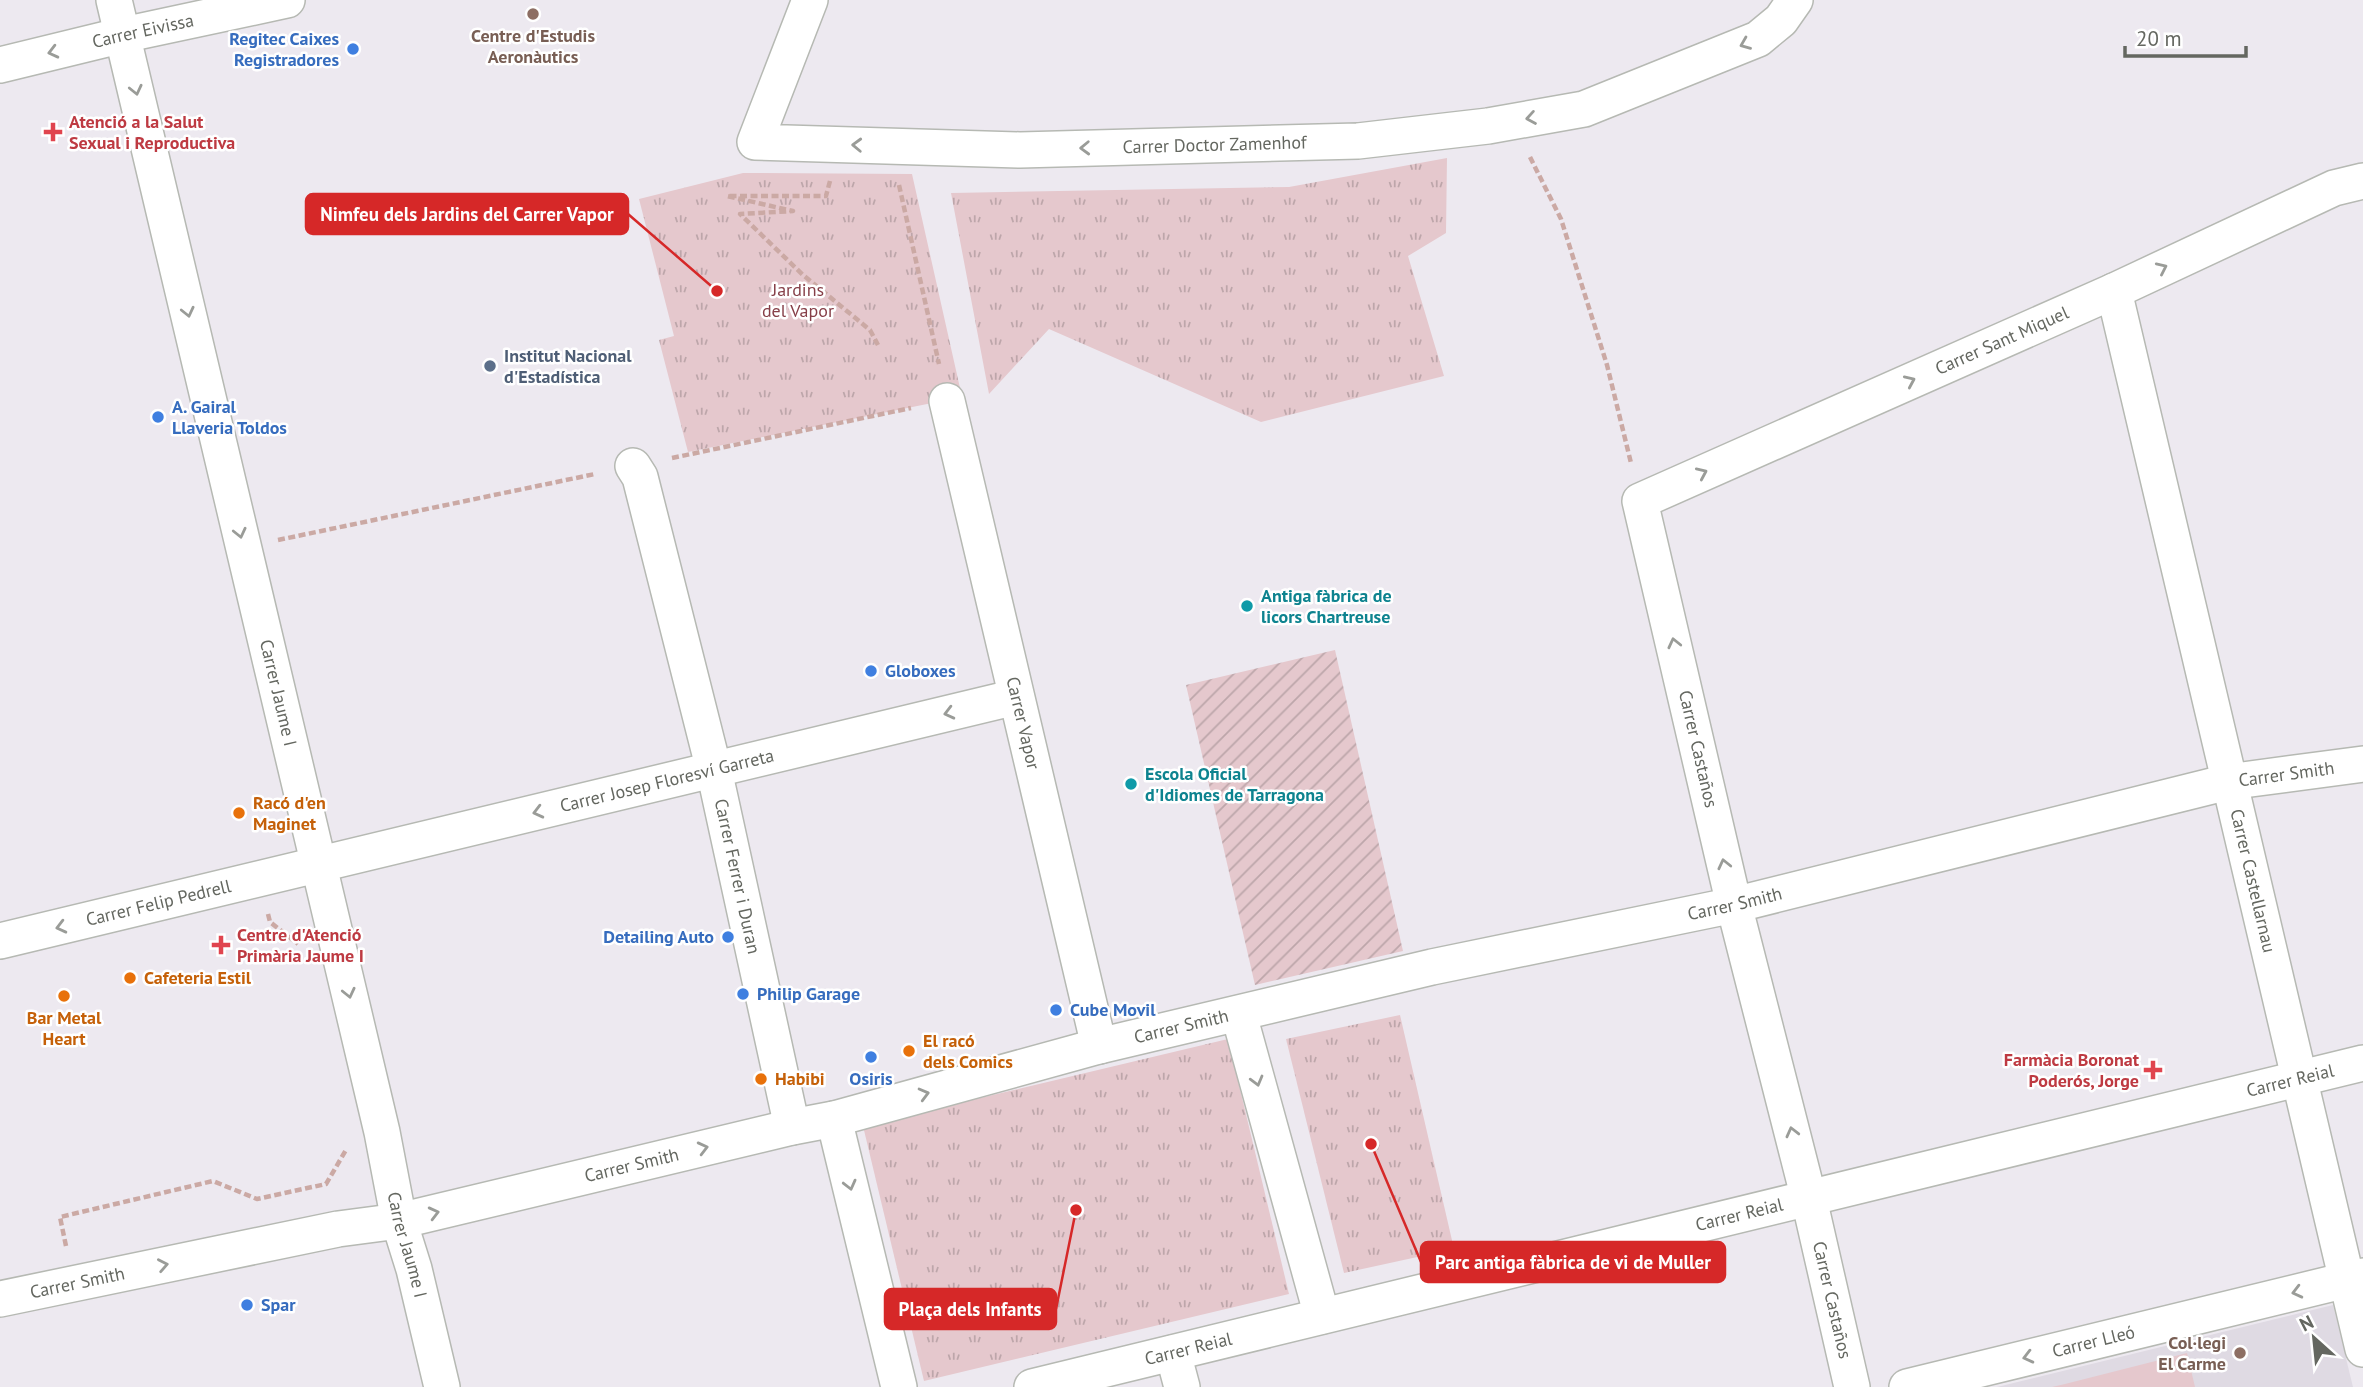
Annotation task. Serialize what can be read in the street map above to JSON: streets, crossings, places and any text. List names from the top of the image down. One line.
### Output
{"streets":{"street":["Carrer Eivissa","Carrer Doctor Zamenhof","Carrer Sant Miquel","Carrer Jaume I","Carrer Vapor","Carrer Castaños","Carrer Smith","Carrer Josep Floresví Garreta","Carrer Ferrer i Duran","Carrer Castellarnau","Carrer Felip Pedrell","Carrer Reial","Carrer Lleó"]},"crossings":[["Carrer Eivissa","Carrer Jaume I"],["Carrer Sant Miquel","Carrer Castaños"],["Carrer Sant Miquel","Carrer Castellarnau"],["Carrer Jaume I","Carrer Smith"],["Carrer Jaume I","Carrer Josep Floresví Garreta"],["Carrer Jaume I","Carrer Felip Pedrell"],["Carrer Vapor","Carrer Smith"],["Carrer Vapor","Carrer Josep Floresví Garreta"],["Carrer Castaños","Carrer Smith"],["Carrer Castaños","Carrer Reial"],["Carrer Smith","Carrer Ferrer i Duran"],["Carrer Smith","Carrer Castellarnau"],["Carrer Josep Floresví Garreta","Carrer Ferrer i Duran"],["Carrer Josep Floresví Garreta","Carrer Felip Pedrell"],["Carrer Castellarnau","Carrer Reial"],["Carrer Castellarnau","Carrer Lleó"]],"one_way":["Carrer Eivissa","Carrer Doctor Zamenhof","Carrer Sant Miquel","Carrer Jaume I","Carrer Castaños","Carrer Smith","Carrer Josep Floresví Garreta","Carrer Felip Pedrell","Carrer Lleó"],"parks":["Jardins del Vapor"],"places":{"other":["Centre d'Estudis Aeronàutics","Regitec Caixes Registradores","Nimfeu dels Jardins del Carrer Vapor","Institut Nacional d'Estadística","A. Gairal Llaveria Toldos","Antiga fàbrica de licors Chartreuse","Globoxes","Escola Oficial d'Idiomes de Tarragona","Racó d'en Maginet","Detailing Auto","Cafeteria Estil","Philip Garage","Bar Metal Heart","Cube Movil","El racó dels Comics","Osiris","Habibi","Parc antiga fàbrica de vi de Muller","Plaça dels Infants","Spar","Col·legi El Carme"],"health":["Atenció a la Salut Sexual i Reproductiva","Centre d'Atenció Primària Jaume I","Farmàcia Boronat Poderós, Jorge"]},"scale_bar":"20 m","north":"top left"}
